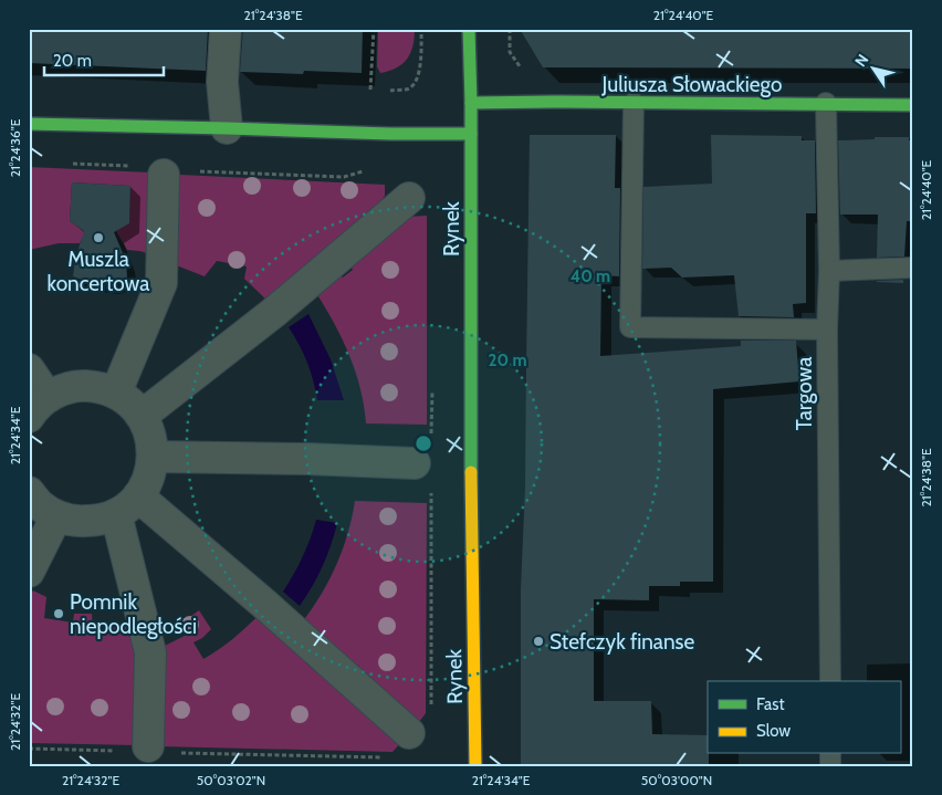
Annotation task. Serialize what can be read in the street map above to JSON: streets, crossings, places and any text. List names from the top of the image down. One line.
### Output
{"streets":{"street":["Juliusza Słowackiego","Rynek"],"lane":["Targowa"]},"crossings":[["Juliusza Słowackiego","Rynek"],["Juliusza Słowackiego","Targowa"]],"places":["Muszla koncertowa","Pomnik niepodległości","Stefczyk finanse"],"legend":["Fast","Slow"],"scale_bar":"20 m","north":"top left","coordinates":["21°24'38\"E","21°24'40\"E","21°24'36\"E","21°24'34\"E","21°24'32\"E","50°03'02\"N","50°03'00\"N"],"rings":["40 m","20 m"]}
